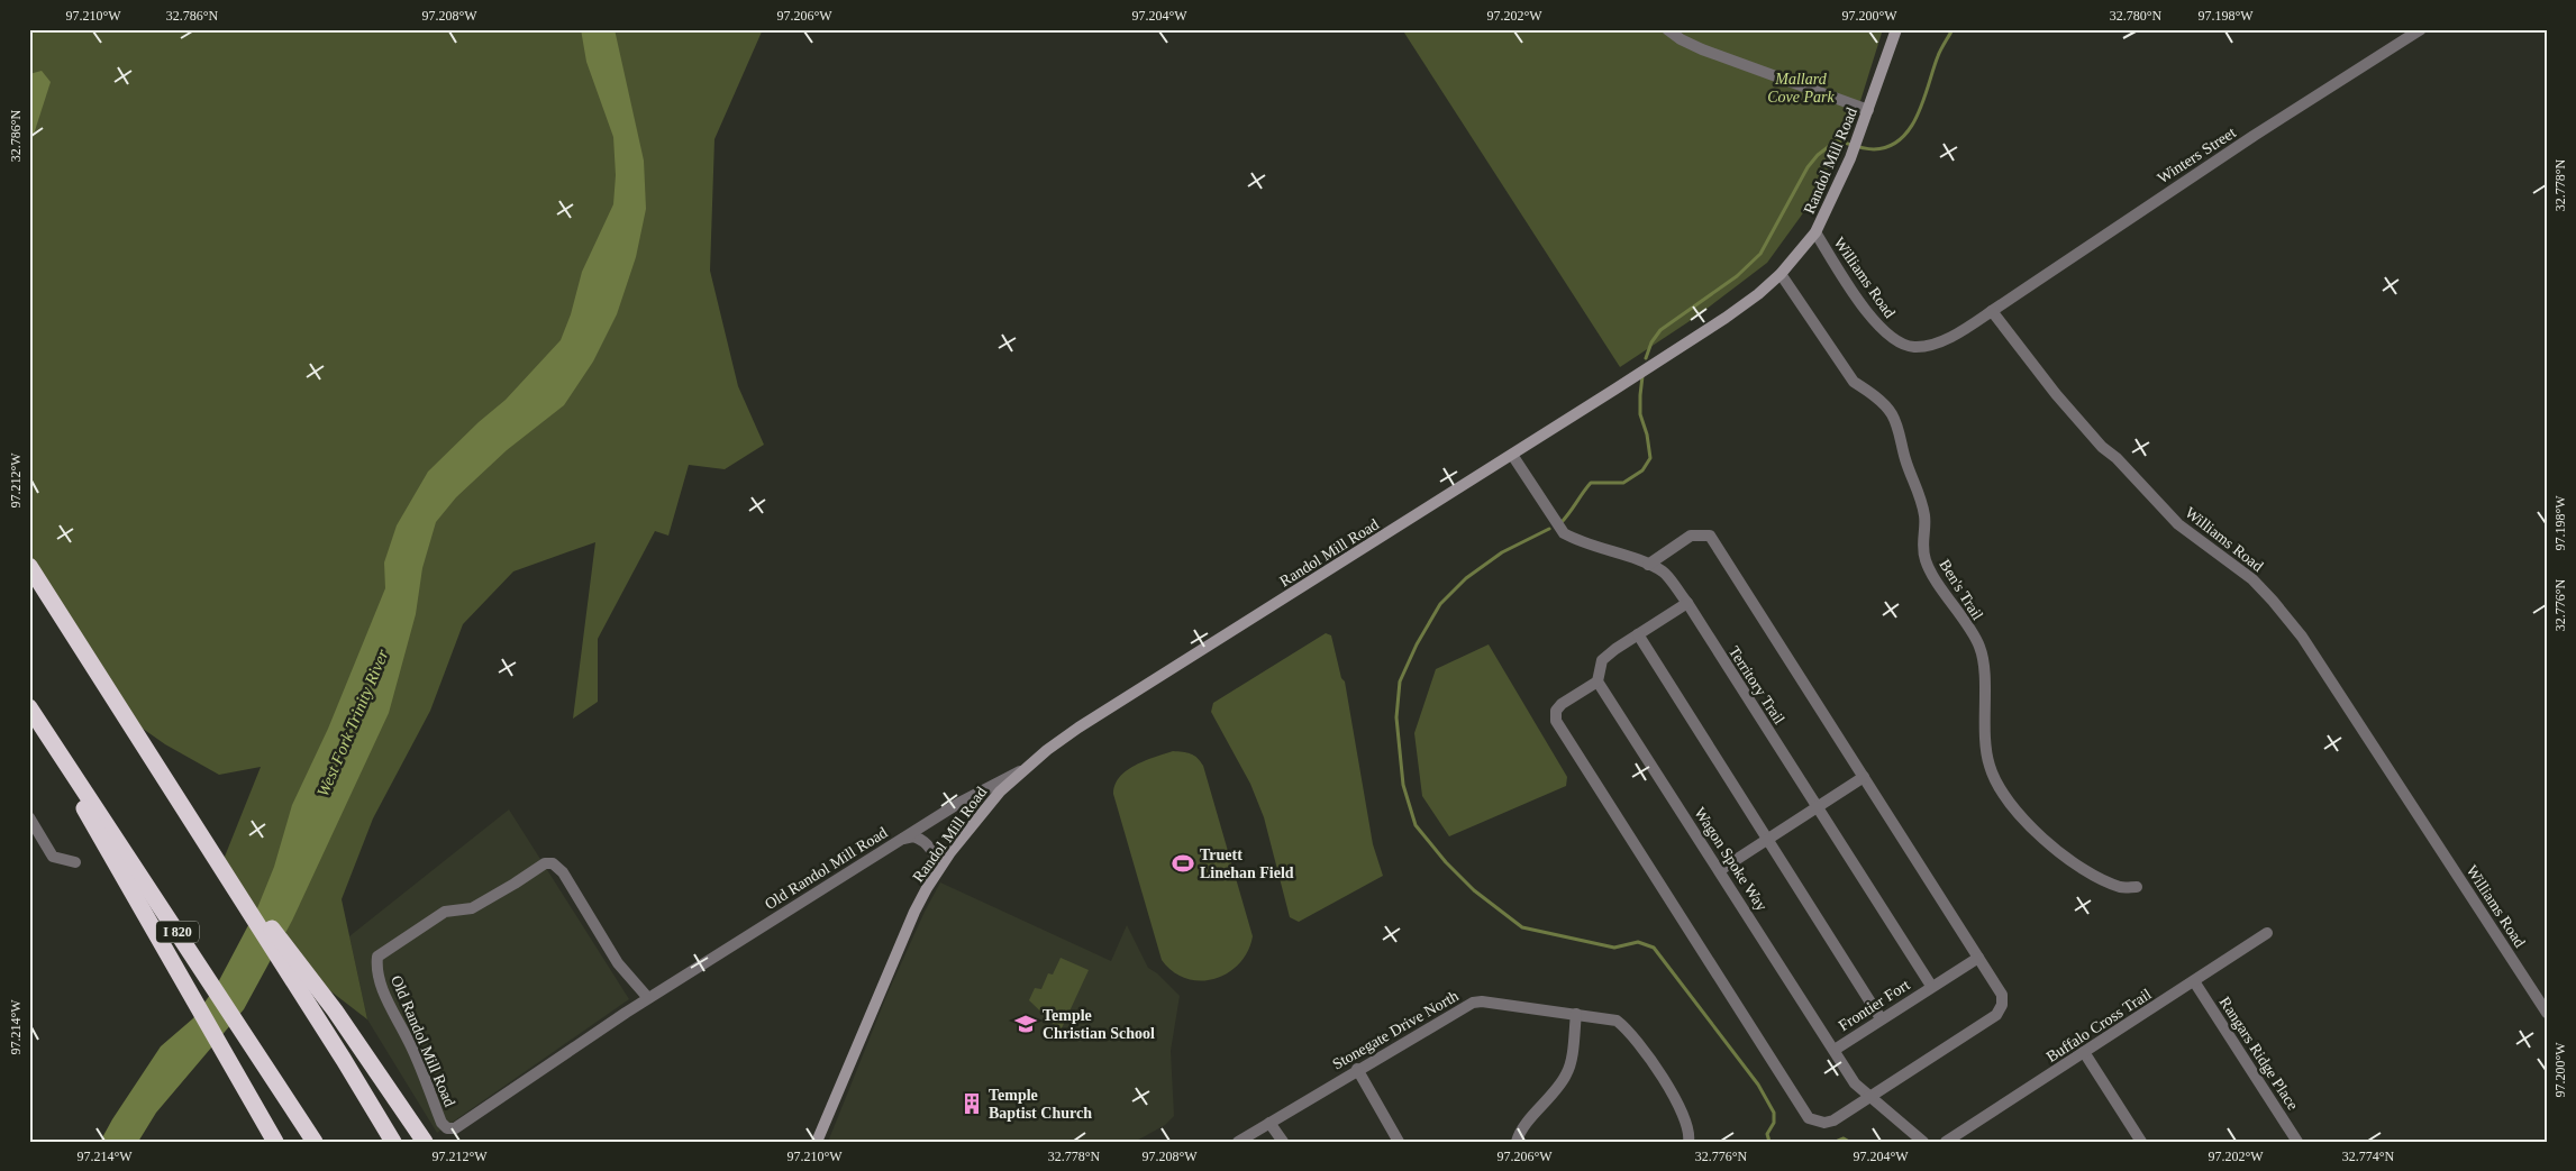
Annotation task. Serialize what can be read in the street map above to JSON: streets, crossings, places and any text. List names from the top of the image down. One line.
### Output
{"streets":{"highway":["I 820"],"main road":["Randol Mill Road"],"street":["Winters Street","Williams Road","Ben's Trail","Territory Trail","Wagon Spoke Way","Old Randol Mill Road","Frontier Fort","Buffalo Cross Trail","Stonegate Drive North","Rangars Ridge Place"]},"crossings":[["Winters Street","Williams Road"],["Randol Mill Road","Williams Road"],["Randol Mill Road","Ben's Trail"],["Randol Mill Road","Territory Trail"],["Randol Mill Road","Old Randol Mill Road"],["Territory Trail","Frontier Fort"],["Wagon Spoke Way","Frontier Fort"],["Buffalo Cross Trail","Rangars Ridge Place"]],"water":["West Fork Trinity River"],"parks":["Mallard Cove Park"],"places":{"sports":["Truett Linehan Field"],"school or university":["Temple Christian School"],"building":["Temple Baptist Church"]},"coordinates":["97.210°W","32.786°N","97.208°W","97.206°W","97.204°W","97.202°W","97.200°W","32.780°N","97.198°W","32.778°N","97.212°W","32.776°N","97.214°W","32.774°N"]}
